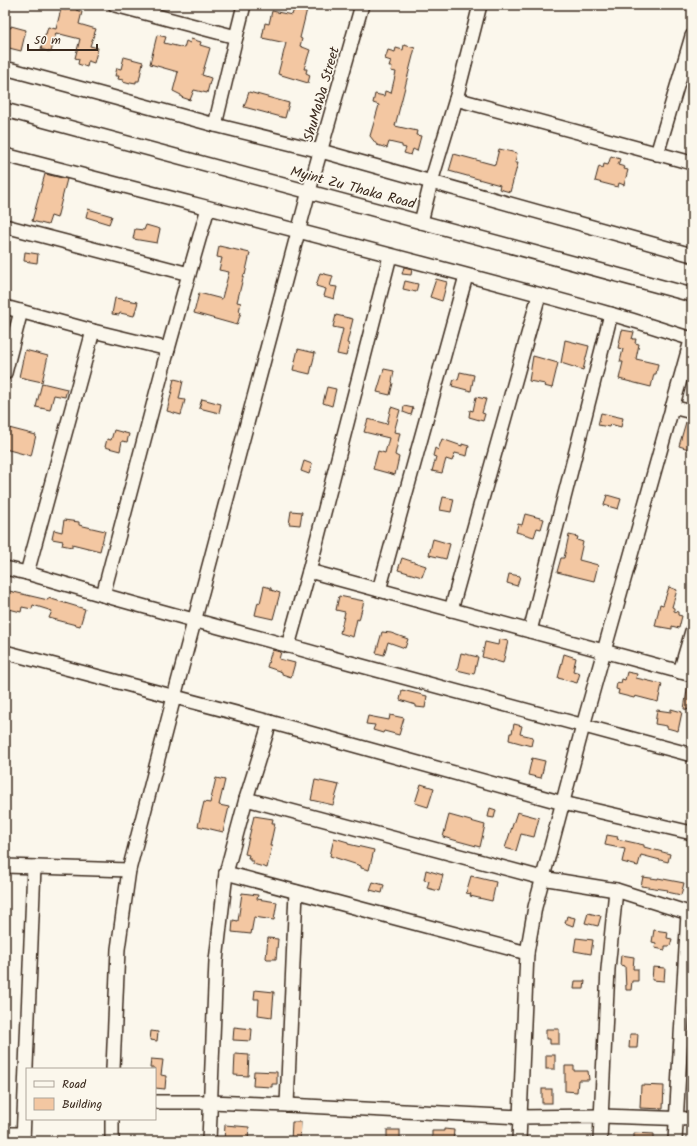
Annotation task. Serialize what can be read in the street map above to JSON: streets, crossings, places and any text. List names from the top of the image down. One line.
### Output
{"streets":{"street":["ShuMaWa Street","Myint Zu Thaka Road"]},"crossings":[["ShuMaWa Street","Myint Zu Thaka Road"]],"legend":["Road","Building"],"scale_bar":"50 m"}
